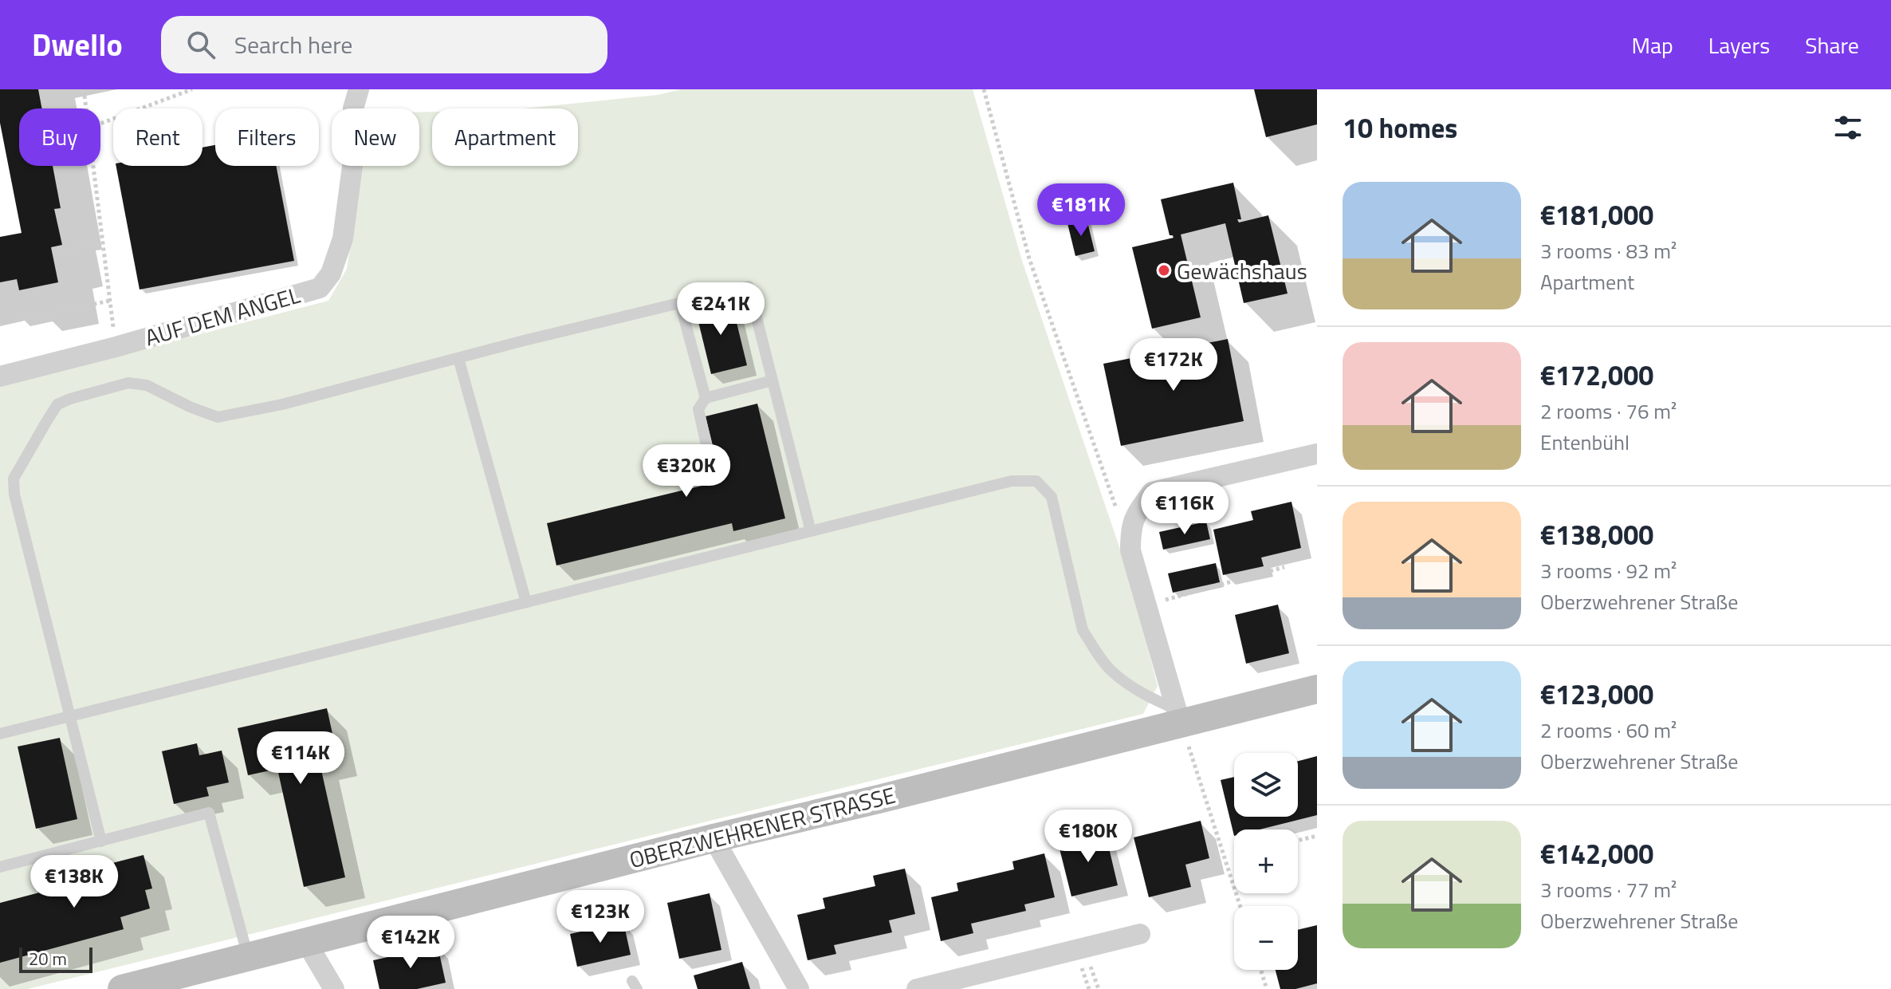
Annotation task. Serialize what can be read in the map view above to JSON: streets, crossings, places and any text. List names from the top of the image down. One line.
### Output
{"streets":{"main road":["OBERZWEHRENER STRASSE"],"street":["AUF DEM ANGEL"]},"places":["Gewächshaus"],"scale_bar":"20 m","page":{"header":"Dwello","search":"Search here","nav":["Map","Layers","Share"],"heading":"10 homes","chip":["Buy","Rent","Filters","New","Apartment"],"list":[{"name":"€181,000","note":"3 rooms · 83 m² · Apartment"},{"name":"€172,000","note":"2 rooms · 76 m² · Entenbühl"},{"name":"€138,000","note":"3 rooms · 92 m² · Oberzwehrener Straße"},{"name":"€123,000","note":"2 rooms · 60 m² · Oberzwehrener Straße"},{"name":"€142,000","note":"3 rooms · 77 m² · Oberzwehrener Straße"}],"price":["€181K","€241K","€172K","€320K","€116K","€114K","€180K","€138K","€123K","€142K"],"map_buttons":["+","−"],"scale":"20 m"}}
